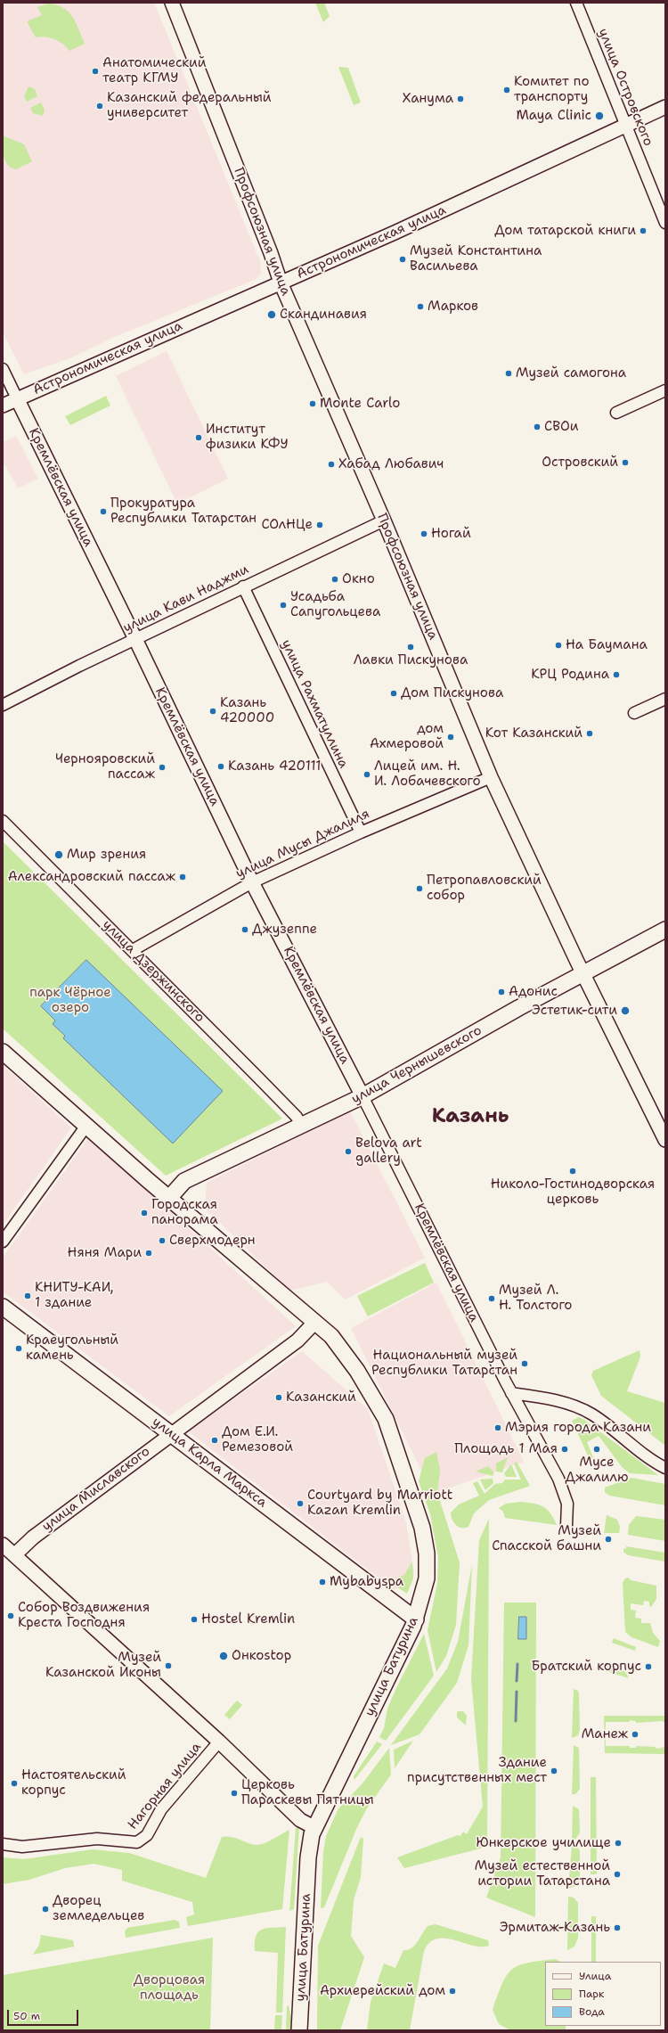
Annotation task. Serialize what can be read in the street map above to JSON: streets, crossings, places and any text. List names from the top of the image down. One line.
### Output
{"streets":{"main road":["улица Чернышевского","улица Карла Маркса","улица Батурина"],"street":["улица Островского","Профсоюзная улица","Астрономическая улица","Кремлёвская улица","улица Кави Наджми","улица Рахматуллина","улица Мусы Джалиля","улица Дзержинского","улица Миславского","Нагорная улица"]},"crossings":[["улица Островского","Астрономическая улица"],["Профсоюзная улица","Астрономическая улица"],["Профсоюзная улица","улица Кави Наджми"],["Профсоюзная улица","улица Мусы Джалиля"],["Профсоюзная улица","улица Чернышевского"],["Астрономическая улица","Кремлёвская улица"],["Кремлёвская улица","улица Кави Наджми"],["Кремлёвская улица","улица Мусы Джалиля"],["Кремлёвская улица","улица Чернышевского"],["улица Кави Наджми","улица Рахматуллина"],["улица Рахматуллина","улица Мусы Джалиля"],["улица Мусы Джалиля","улица Дзержинского"],["улица Дзержинского","улица Чернышевского"],["улица Карла Маркса","улица Миславского"],["улица Карла Маркса","улица Батурина"],["улица Миславского","улица Батурина"]],"districts":["Казань"],"parks":["парк Чёрное озеро","Дворцовая площадь"],"places":["Анатомический театр КГМУ","Комитет по транспорту","Ханума","Казанский федеральный университет","Maya Clinic","Дом татарской книги","Музей Константина Васильева","Марков","Скандинавия","Музей самогона","Monte Carlo","СВОи","Институт физики КФУ","Островский","Хабад Любавич","Прокуратура Республики Татарстан","СОлНЦе","Ногай","Окно","Усадьба Сапугольцева","На Баумана","Лавки Пискунова","КРЦ Родина","Дом Пискунова","Казань 420000","Кот Казанский","дом Ахмеровой","Казань 420111","Чернояровский пассаж","Лицей им. Н. И. Лобачевского","Мир зрения","Александровский пассаж","Петропавловский собор","Джузеппе","Адонис","Эстетик-сити","Belova art gallery","Николо-Гостинодворская церковь","Городская панорама","Сверхмодерн","Няня Мари","КНИТУ-КАИ, 1 здание","Музей Л. Н. Толстого","Краеугольный камень","Национальный музей Республики Татарстан","Казанский","Мэрия города Казани","Дом Е.И. Ремезовой","Площадь 1 Мая","Мусе Джалилю","Courtyard by Marriott Kazan Kremlin","Музей Спасской башни","Mybabyspa","Собор Воздвижения Креста Господня","Hostel Kremlin","Онкоstop","Музей Казанской Иконы","Братский корпус","Манеж","Здание присутственных мест","Настоятельский корпус","Церковь Параскевы Пятницы","Юнкерское училище","Музей естественной истории Татарстана","Дворец земледельцев","Эрмитаж-Казань","Архиерейский дом"],"legend":["Улица","Парк","Вода"],"scale_bar":"50 m"}
